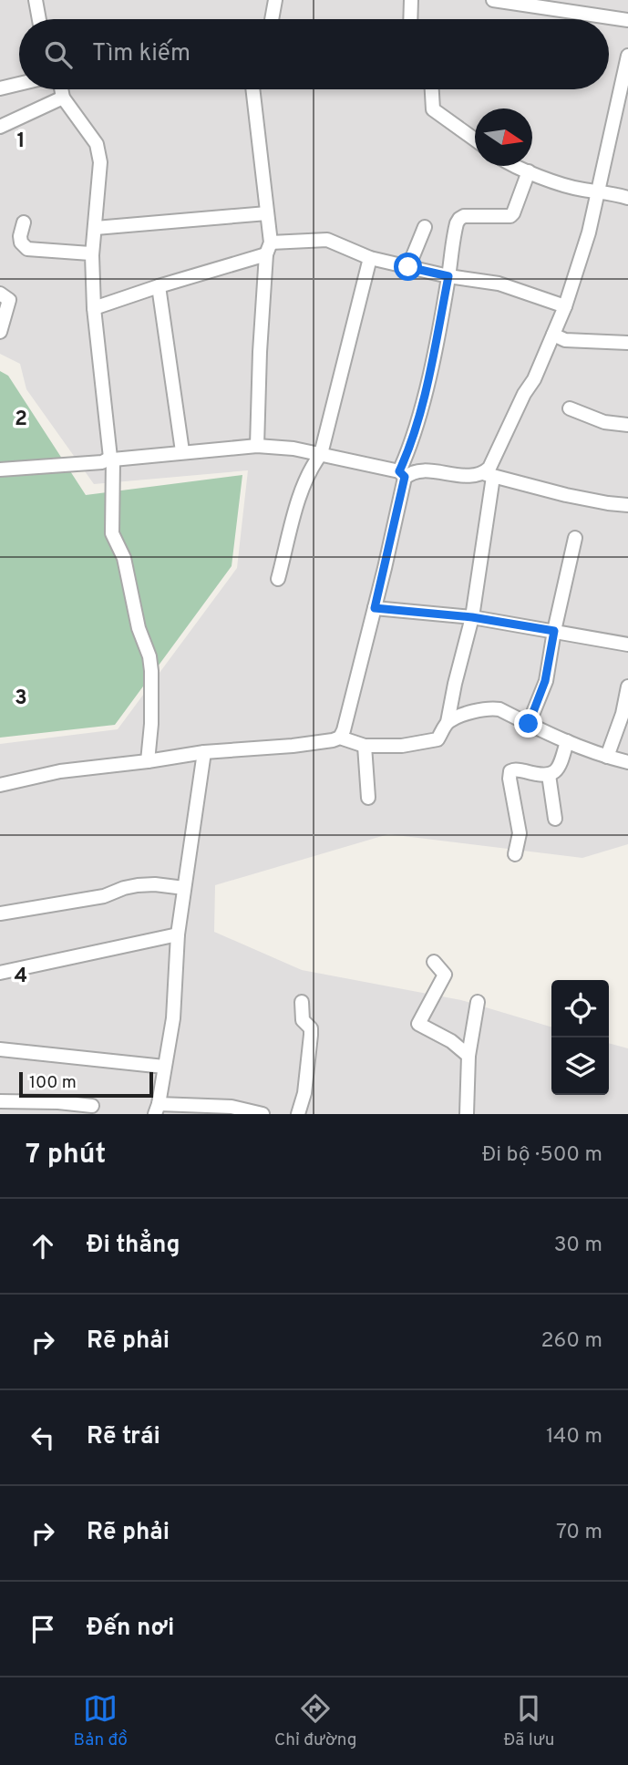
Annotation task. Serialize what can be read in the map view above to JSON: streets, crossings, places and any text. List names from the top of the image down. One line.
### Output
{"scale_bar":"100 m","north":"right","page":{"search":"Tìm kiếm","scale":"100 m","heading":["7 phút","Đi bộ · 500 m"],"list":[["Đi thẳng","30 m"],["Rẽ phải","260 m"],["Rẽ trái","140 m"],["Rẽ phải","70 m"],"Đến nơi"],"nav":["Bản đồ","Chỉ đường","Đã lưu"]},"grid":{"rows":["1","2","3","4"]}}
